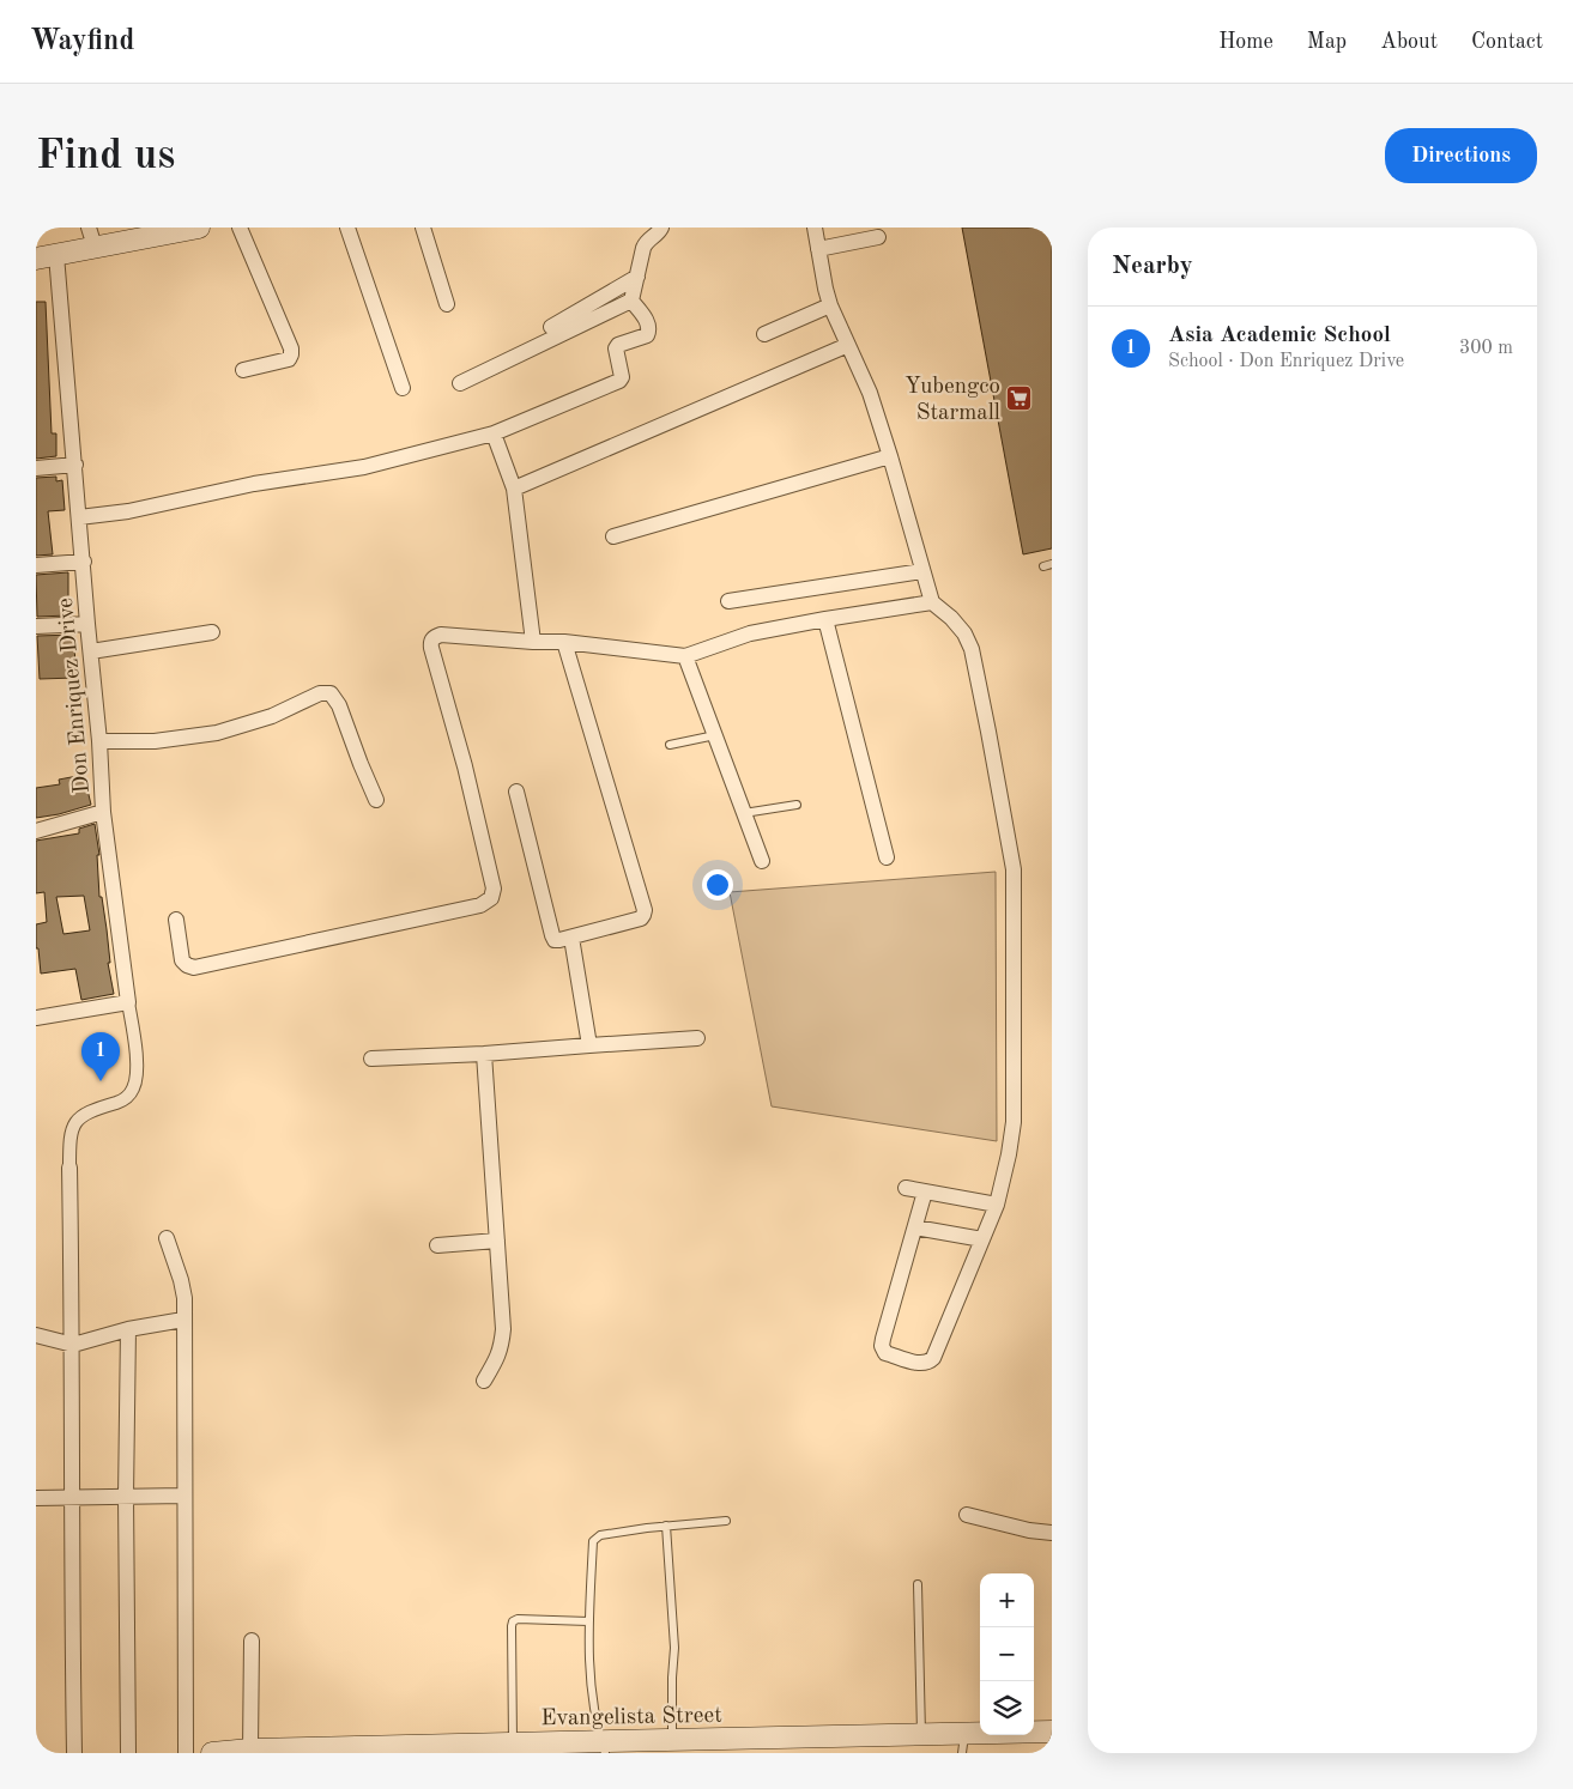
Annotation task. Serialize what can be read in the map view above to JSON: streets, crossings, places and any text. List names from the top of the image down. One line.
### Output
{"streets":{"main road":["Evangelista Street"],"street":["Don Enriquez Drive"]},"places":{"supermarket":["Yubengco Starmall"]},"page":{"header":"Wayfind","nav":["Home","Map","About","Contact"],"buttons":"Directions","title":"Find us","heading":"Nearby","list":[{"mark":"1","name":"Asia Academic School","note":"School · Don Enriquez Drive","value":"300 m"}],"pins":"1","map_buttons":["+","−"]}}
